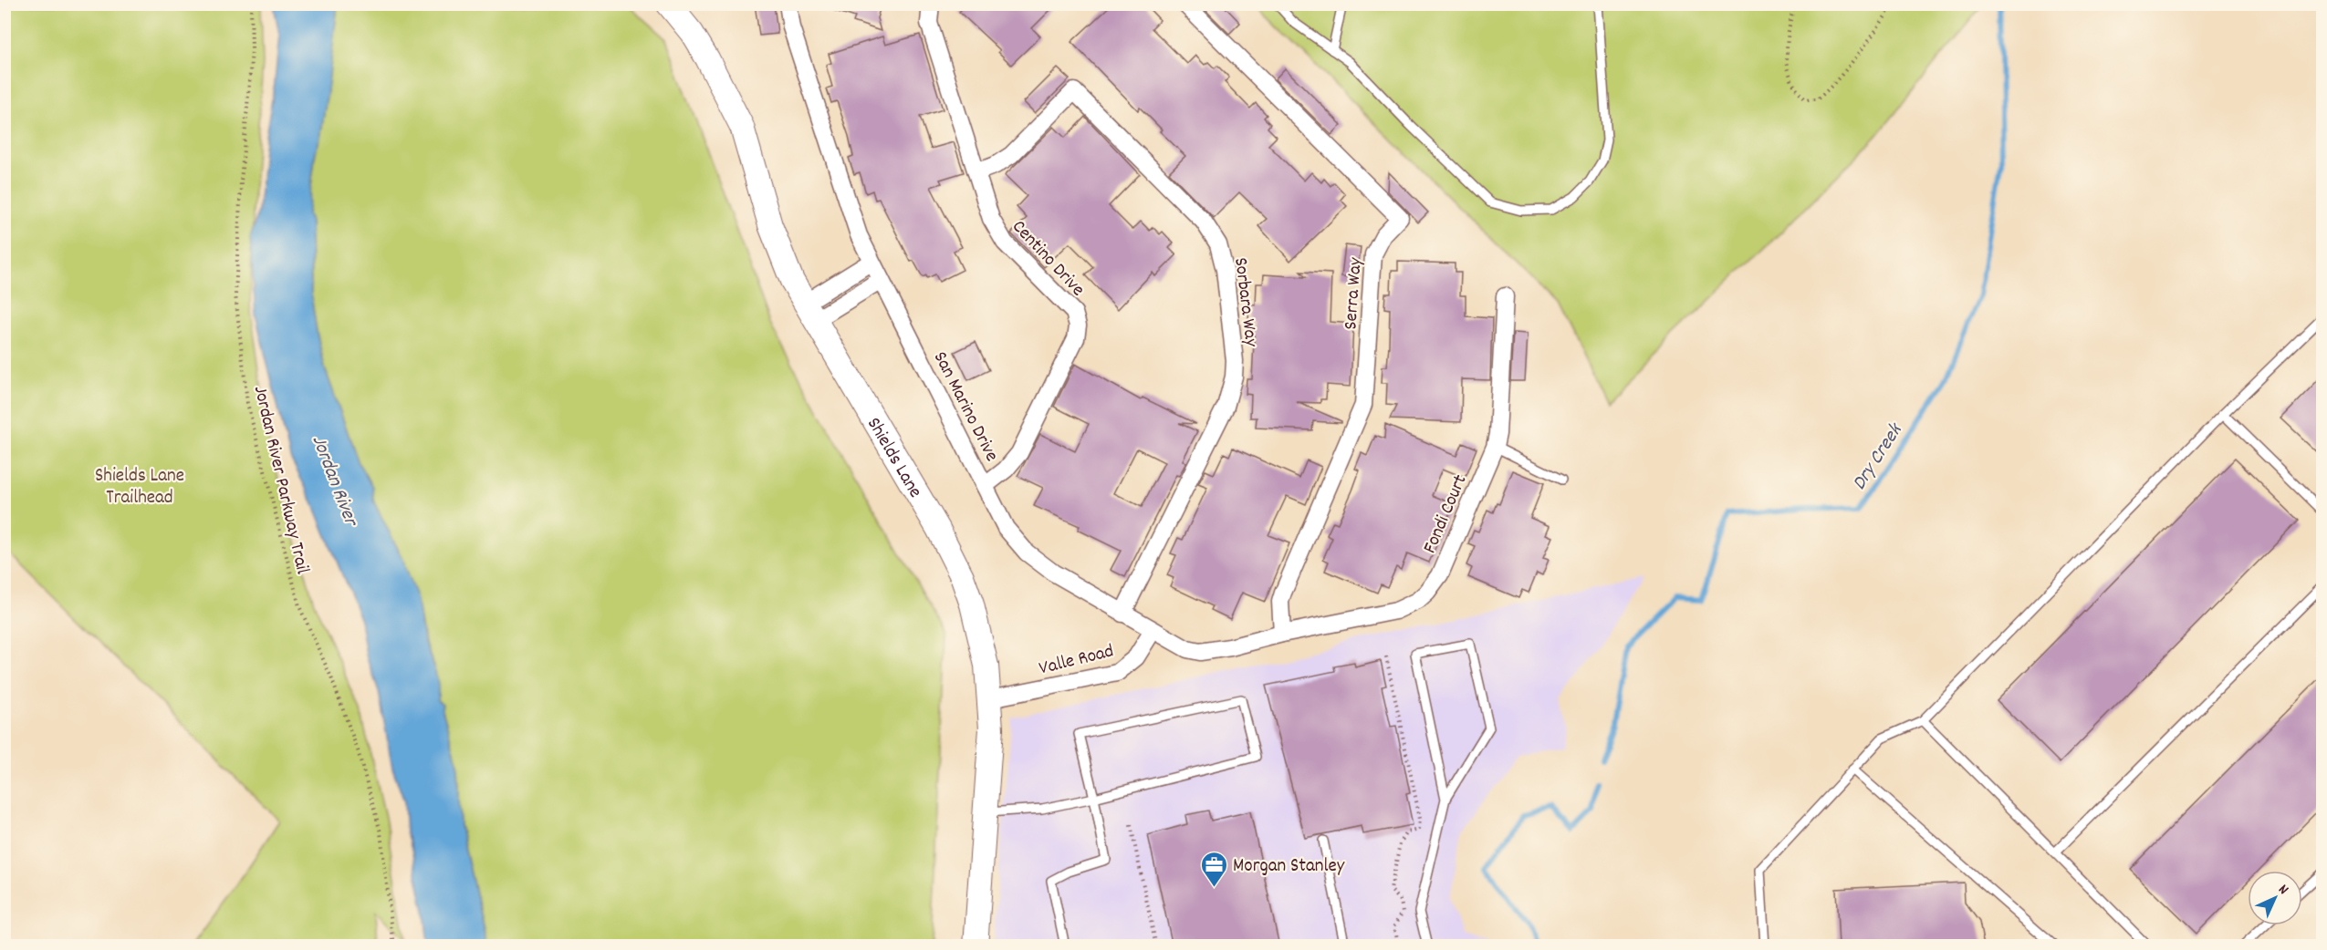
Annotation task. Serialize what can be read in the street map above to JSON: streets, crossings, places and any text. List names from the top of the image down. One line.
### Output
{"streets":{"main road":["Shields Lane"],"street":["Centino Drive","Serra Way","Sorbara Way","San Marino Drive","Fondi Court","Valle Road"],"path":["Jordan River Parkway Trail"]},"crossings":[["Centino Drive","Sorbara Way"],["Centino Drive","San Marino Drive"],["Serra Way","San Marino Drive"],["Serra Way","Fondi Court"],["Sorbara Way","San Marino Drive"],["San Marino Drive","Fondi Court"],["San Marino Drive","Valle Road"],["Shields Lane","Valle Road"]],"water":["Dry Creek","Jordan River"],"parks":["Shields Lane Trailhead"],"places":{"office":["Morgan Stanley"]},"north":"top right"}
